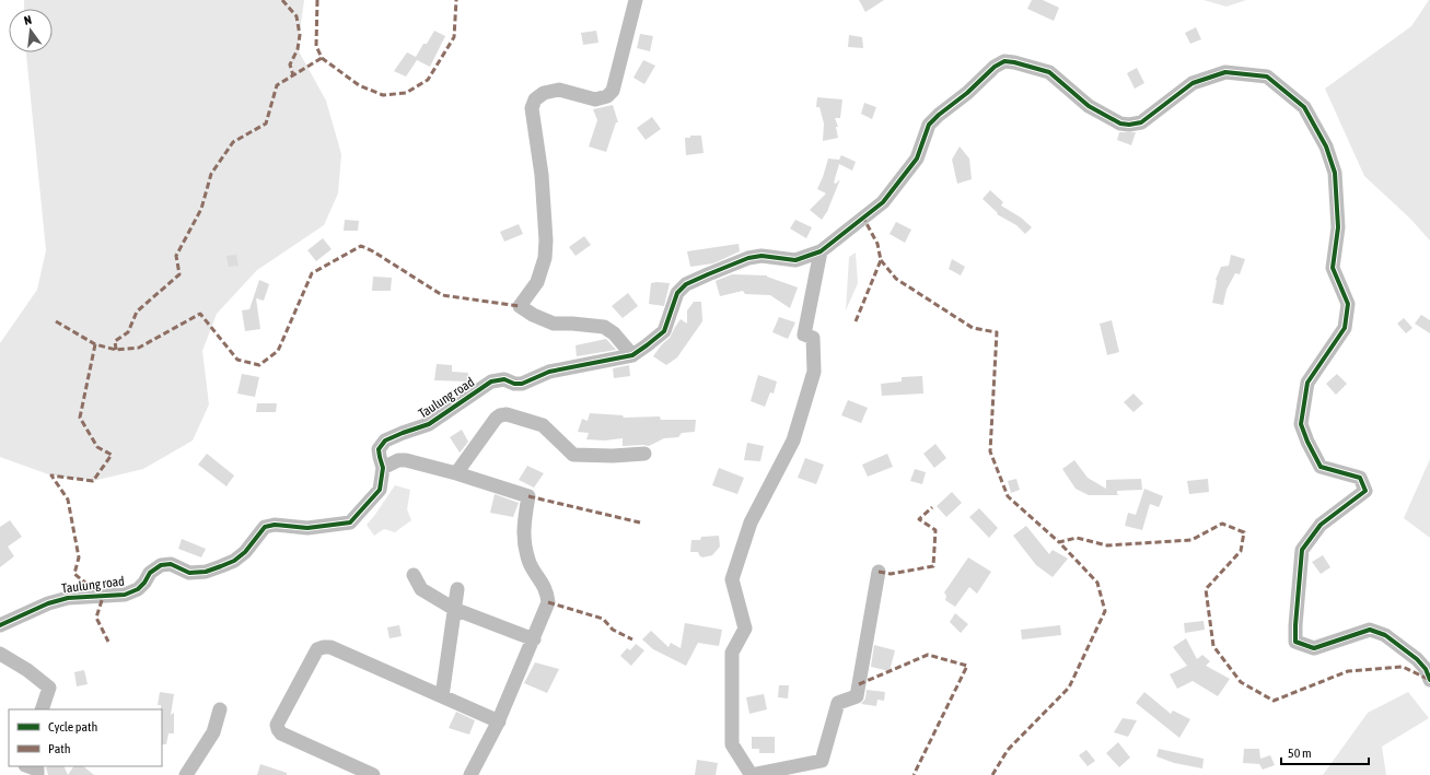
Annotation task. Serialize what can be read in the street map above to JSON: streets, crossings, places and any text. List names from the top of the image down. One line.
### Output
{"streets":{"street":["Taulung road"]},"legend":["Cycle path","Path"],"scale_bar":"50 m","north":"top"}
